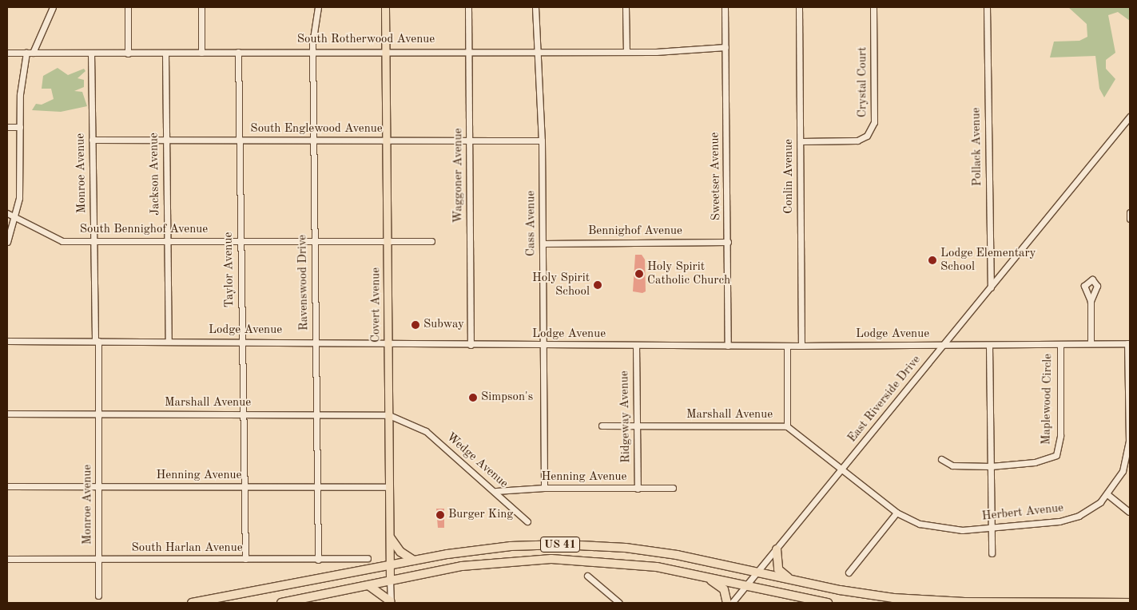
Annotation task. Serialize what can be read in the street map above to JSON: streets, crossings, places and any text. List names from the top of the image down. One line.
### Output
{"streets":{"highway":["US 41"],"main road":["Covert Avenue"],"street":["South Rotherwood Avenue","Crystal Court","South Englewood Avenue","Pollack Avenue","Monroe Avenue","Jackson Avenue","Waggoner Avenue","Sweetser Avenue","Conlin Avenue","Cass Avenue","South Bennighof Avenue","Bennighof Avenue","Taylor Avenue","Ravenswood Drive","Lodge Avenue","East Riverside Drive","Maplewood Circle","Marshall Avenue","Ridgeway Avenue","Wedge Avenue","Henning Avenue","Herbert Avenue","South Harlan Avenue"]},"crossings":[["South Rotherwood Avenue","Monroe Avenue"],["South Rotherwood Avenue","Jackson Avenue"],["South Rotherwood Avenue","Waggoner Avenue"],["South Rotherwood Avenue","Sweetser Avenue"],["South Rotherwood Avenue","Cass Avenue"],["South Rotherwood Avenue","Taylor Avenue"],["South Rotherwood Avenue","Ravenswood Drive"],["South Rotherwood Avenue","Covert Avenue"],["Crystal Court","Conlin Avenue"],["South Englewood Avenue","Monroe Avenue"],["South Englewood Avenue","Jackson Avenue"],["South Englewood Avenue","Waggoner Avenue"],["South Englewood Avenue","Cass Avenue"],["South Englewood Avenue","Taylor Avenue"],["South Englewood Avenue","Ravenswood Drive"],["South Englewood Avenue","Covert Avenue"],["Pollack Avenue","East Riverside Drive"],["Monroe Avenue","South Bennighof Avenue"],["Monroe Avenue","Lodge Avenue"],["Monroe Avenue","Marshall Avenue"],["Monroe Avenue","Henning Avenue"],["Monroe Avenue","South Harlan Avenue"],["Jackson Avenue","South Bennighof Avenue"],["Jackson Avenue","Lodge Avenue"],["Waggoner Avenue","Lodge Avenue"],["Sweetser Avenue","Bennighof Avenue"],["Sweetser Avenue","Lodge Avenue"],["Conlin Avenue","Lodge Avenue"],["Cass Avenue","Bennighof Avenue"],["Cass Avenue","Lodge Avenue"],["Cass Avenue","Henning Avenue"],["South Bennighof Avenue","Taylor Avenue"],["South Bennighof Avenue","Ravenswood Drive"],["South Bennighof Avenue","Covert Avenue"],["Taylor Avenue","Lodge Avenue"],["Taylor Avenue","Marshall Avenue"],["Taylor Avenue","Henning Avenue"],["Taylor Avenue","South Harlan Avenue"],["Ravenswood Drive","Lodge Avenue"],["Ravenswood Drive","Marshall Avenue"],["Ravenswood Drive","Henning Avenue"],["Ravenswood Drive","South Harlan Avenue"],["Covert Avenue","Lodge Avenue"],["Covert Avenue","Marshall Avenue"],["Covert Avenue","Henning Avenue"],["Covert Avenue","US 41"],["Lodge Avenue","East Riverside Drive"],["Lodge Avenue","Maplewood Circle"],["Lodge Avenue","Ridgeway Avenue"],["Lodge Avenue","Herbert Avenue"],["East Riverside Drive","Marshall Avenue"],["East Riverside Drive","Herbert Avenue"],["East Riverside Drive","US 41"],["Marshall Avenue","Ridgeway Avenue"],["Marshall Avenue","Wedge Avenue"],["Marshall Avenue","Herbert Avenue"],["Ridgeway Avenue","Henning Avenue"],["Wedge Avenue","Henning Avenue"]],"places":["Lodge Elementary School","Holy Spirit Catholic Church","Holy Spirit School","Subway","Simpson's","Burger King"]}
